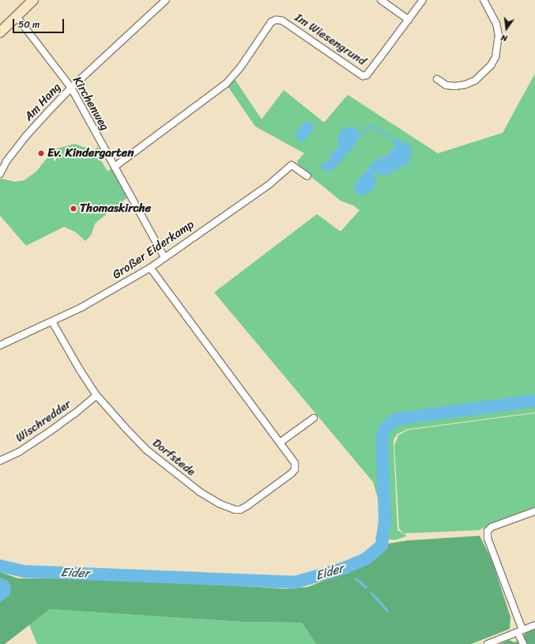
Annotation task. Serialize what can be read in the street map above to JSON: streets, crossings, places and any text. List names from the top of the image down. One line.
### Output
{"streets":{"street":["Im Wiesengrund","Am Hang","Kirchenweg","Großer Eiderkamp","Wischredder","Dorfstede"]},"crossings":[["Im Wiesengrund","Kirchenweg"],["Am Hang","Kirchenweg"],["Kirchenweg","Großer Eiderkamp"],["Großer Eiderkamp","Dorfstede"],["Wischredder","Dorfstede"]],"water":["Eider"],"places":["Ev. Kindergarten","Thomaskirche"],"scale_bar":"50 m","north":"bottom"}
